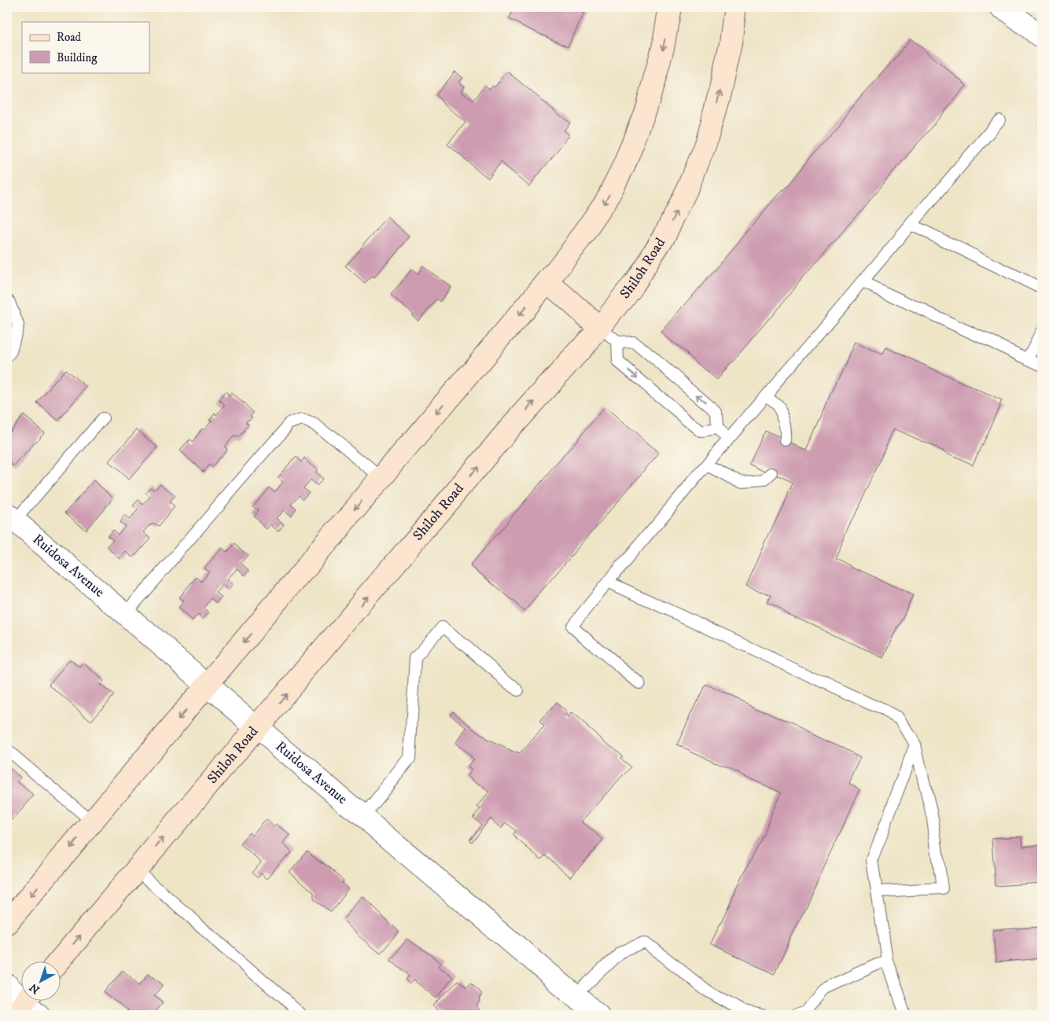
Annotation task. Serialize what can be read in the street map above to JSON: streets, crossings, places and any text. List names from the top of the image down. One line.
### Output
{"streets":{"main road":["Shiloh Road"],"street":["Ruidosa Avenue"]},"crossings":[["Shiloh Road","Ruidosa Avenue"]],"legend":["Road","Building"],"north":"bottom left"}
